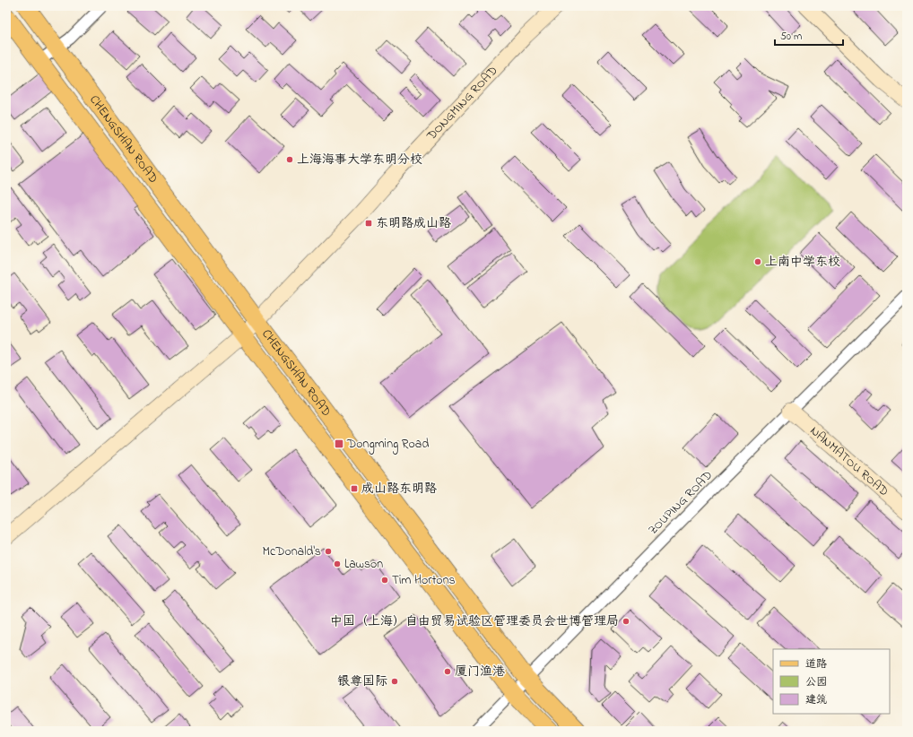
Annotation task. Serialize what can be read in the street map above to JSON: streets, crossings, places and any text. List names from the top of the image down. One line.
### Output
{"streets":{"main road":["DONGMING ROAD","CHENGSHAN ROAD","NANMATOU ROAD"],"street":["ZOUPING ROAD"]},"crossings":[["DONGMING ROAD","CHENGSHAN ROAD"],["CHENGSHAN ROAD","ZOUPING ROAD"],["NANMATOU ROAD","ZOUPING ROAD"]],"places":{"other":["上海海事大学东明分校","上南中学东校","McDonald's","Lawson","Tim Hortons","中国（上海）自由贸易试验区管理委员会世博管理局","厦门渔港","银尊国际"],"transit":["东明路成山路","Dongming Road","成山路东明路"]},"legend":["道路","公园","建筑"],"scale_bar":"50 m"}
